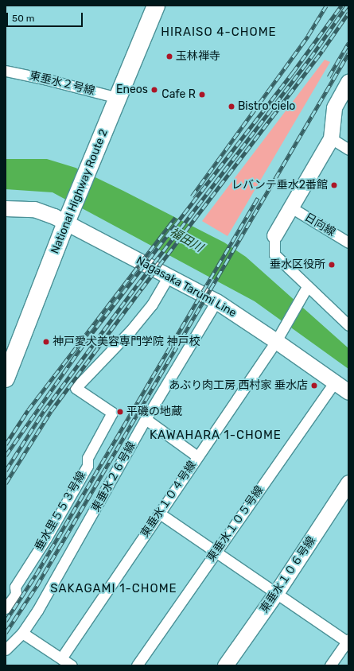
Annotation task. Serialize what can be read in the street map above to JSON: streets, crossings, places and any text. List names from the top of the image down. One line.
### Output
{"streets":{"highway":["National Highway Route 2"],"street":["東垂水２号線","日向線","Nagasaka Tarumi Line","東垂水２６号線","東垂水１０４号線","垂水里５５３号線","東垂水１０５号線","東垂水１０６号線"]},"crossings":[["東垂水２号線","National Highway Route 2"],["National Highway Route 2","Nagasaka Tarumi Line"],["Nagasaka Tarumi Line","東垂水２６号線"],["Nagasaka Tarumi Line","東垂水１０４号線"],["Nagasaka Tarumi Line","垂水里５５３号線"],["Nagasaka Tarumi Line","東垂水１０５号線"]],"districts":["HIRAISO 4-CHOME","KAWAHARA 1-CHOME","SAKAGAMI 1-CHOME"],"water":["福田川"],"places":["玉林禅寺","Eneos","Cafe R","Bistro cielo","レバンテ垂水2番館","垂水区役所","神戸愛犬美容専門学院 神戸校","あぶり肉工房 西村家 垂水店","平磯の地蔵"],"scale_bar":"50 m"}
